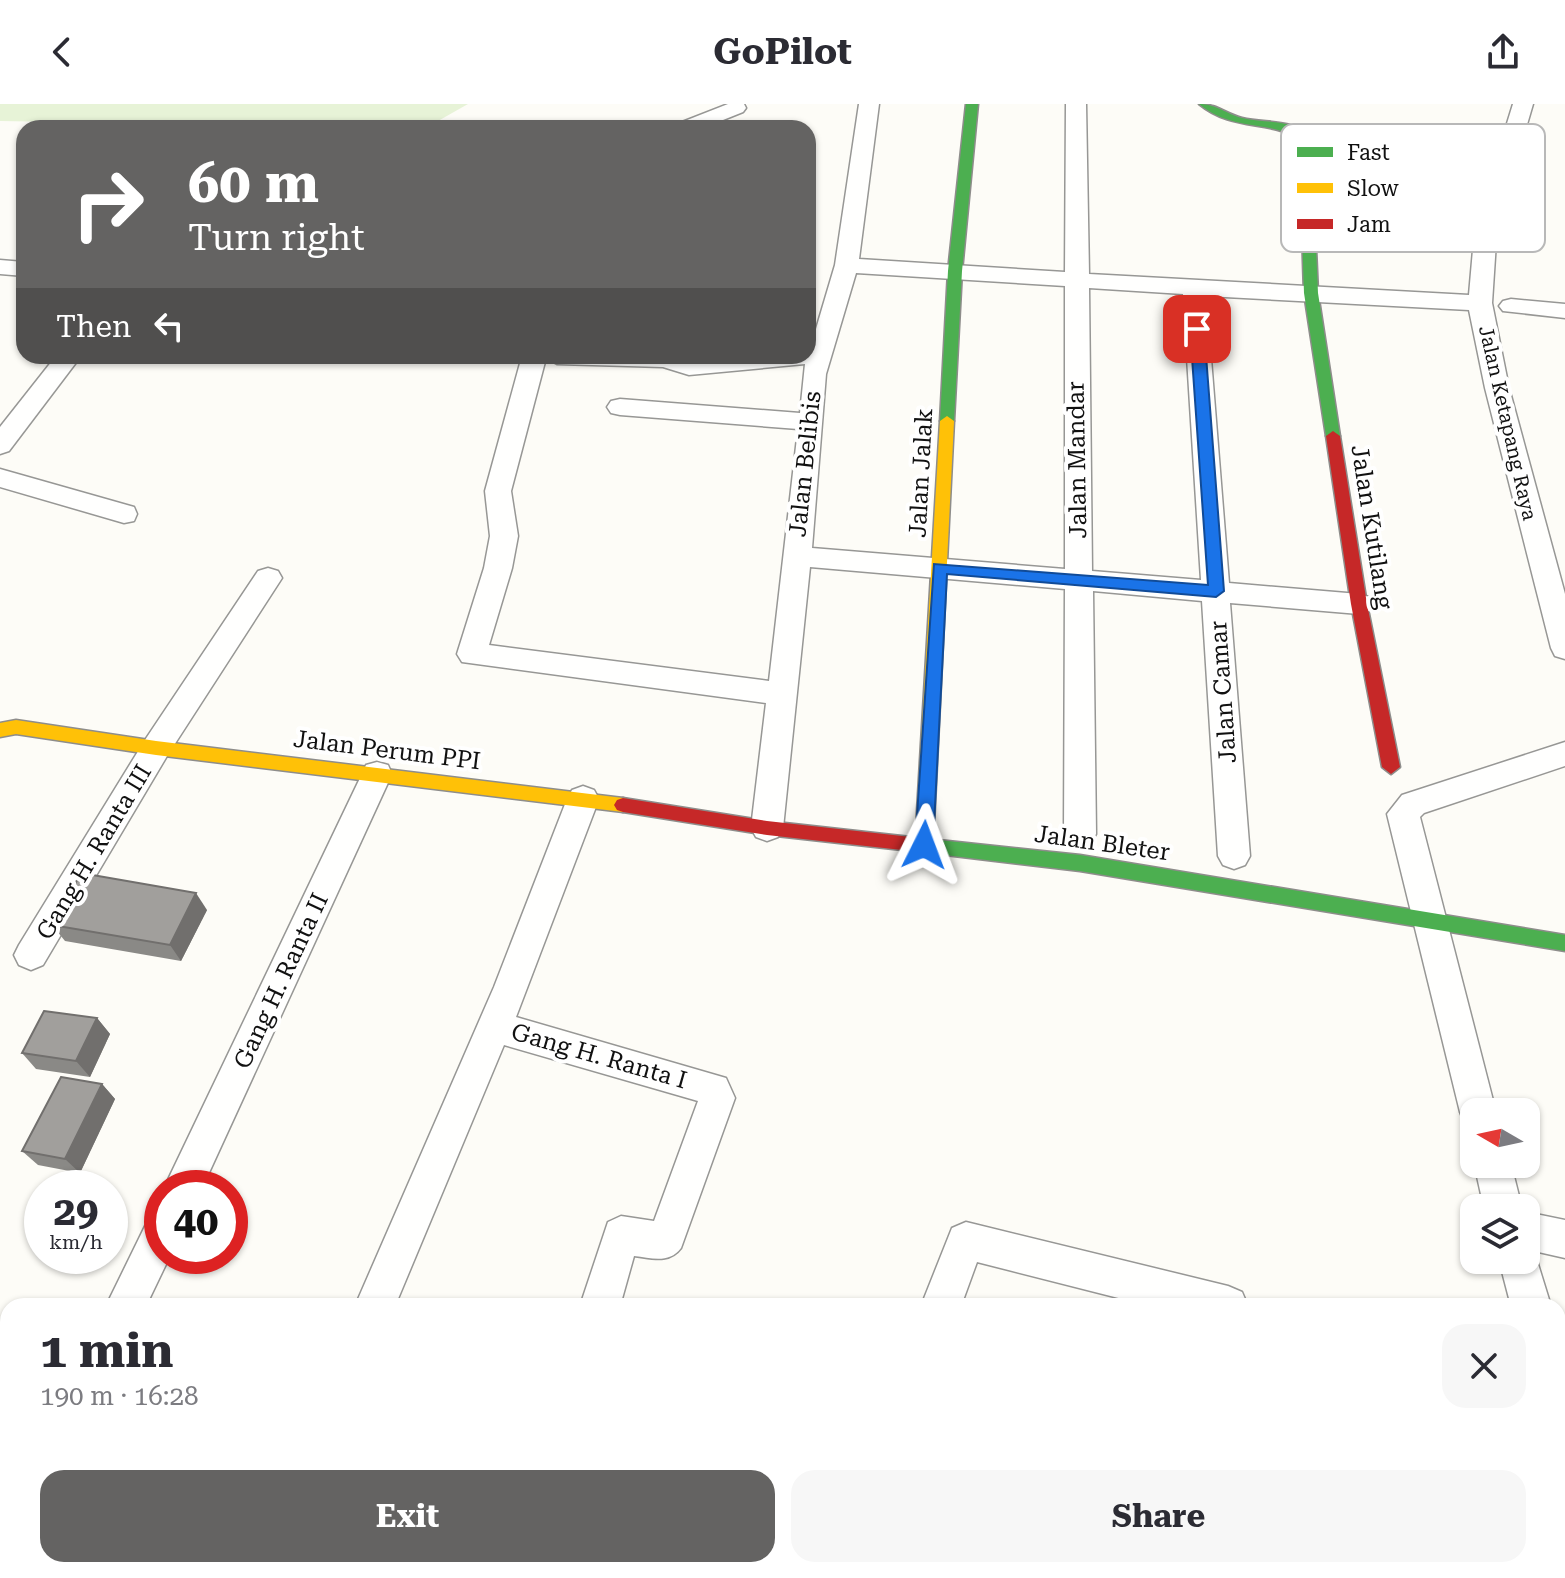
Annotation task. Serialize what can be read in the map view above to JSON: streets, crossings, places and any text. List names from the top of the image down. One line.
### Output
{"streets":{"street":["Jalan Ketapang Raya","Jalan Mandar","Jalan Belibis","Jalan Jalak","Jalan Kutilang","Jalan Camar","Jalan Perum PPI","Jalan Bleter","Gang H. Ranta III","Gang H. Ranta II","Gang H. Ranta I"]},"crossings":[["Jalan Belibis","Jalan Perum PPI"],["Jalan Belibis","Jalan Bleter"],["Jalan Jalak","Jalan Bleter"],["Jalan Perum PPI","Jalan Bleter"],["Jalan Perum PPI","Gang H. Ranta III"],["Jalan Perum PPI","Gang H. Ranta II"],["Jalan Perum PPI","Gang H. Ranta I"]],"legend":["Fast","Slow","Jam"],"north":"left","page":{"header":"GoPilot","turn":["60 m","Turn right"],"then":"Then","speed":"29 km/h","limit":"40","heading":["1 min","190 m · 16:28"],"buttons":["Exit","Share"]}}
